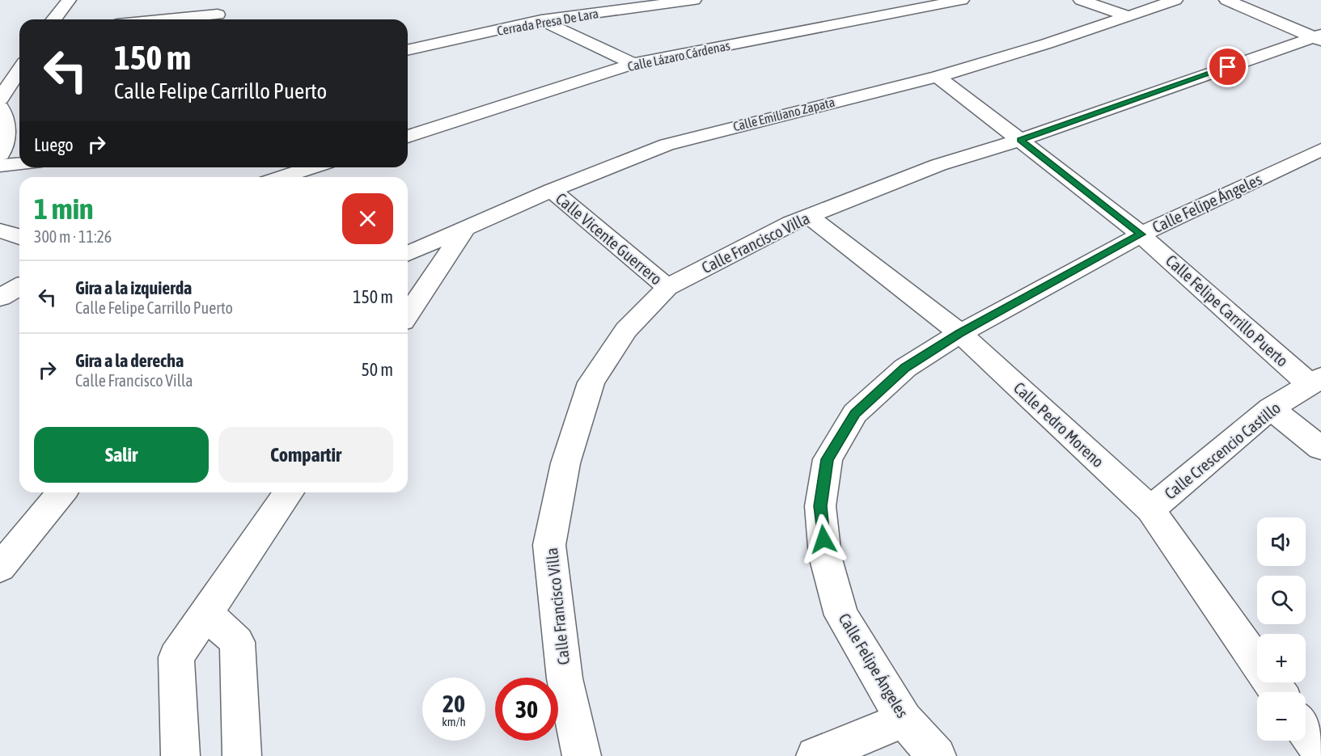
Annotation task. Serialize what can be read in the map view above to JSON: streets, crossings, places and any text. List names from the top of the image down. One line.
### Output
{"streets":{"street":["Cerrada Presa De Lara","Calle Lázaro Cárdenas","Calle Emiliano Zapata","Calle Felipe Ángeles","Calle Vicente Guerrero","Calle Francisco Villa","Calle Felipe Carrillo Puerto","Calle Pedro Moreno","Calle Crescencio Castillo"]},"crossings":[["Calle Emiliano Zapata","Calle Vicente Guerrero"],["Calle Emiliano Zapata","Calle Felipe Carrillo Puerto"],["Calle Felipe Ángeles","Calle Felipe Carrillo Puerto"],["Calle Felipe Ángeles","Calle Pedro Moreno"],["Calle Vicente Guerrero","Calle Francisco Villa"],["Calle Francisco Villa","Calle Felipe Carrillo Puerto"],["Calle Francisco Villa","Calle Pedro Moreno"],["Calle Felipe Carrillo Puerto","Calle Crescencio Castillo"],["Calle Pedro Moreno","Calle Crescencio Castillo"]],"page":{"turn":["150 m","Calle Felipe Carrillo Puerto"],"then":"Luego","heading":["1 min","300 m · 11:26"],"list":[{"name":"Gira a la izquierda","note":"Calle Felipe Carrillo Puerto","value":"150 m"},{"name":"Gira a la derecha","note":"Calle Francisco Villa","value":"50 m"}],"buttons":["Salir","Compartir"],"map_buttons":["+","−"],"speed":"20 km/h","limit":"30"}}
